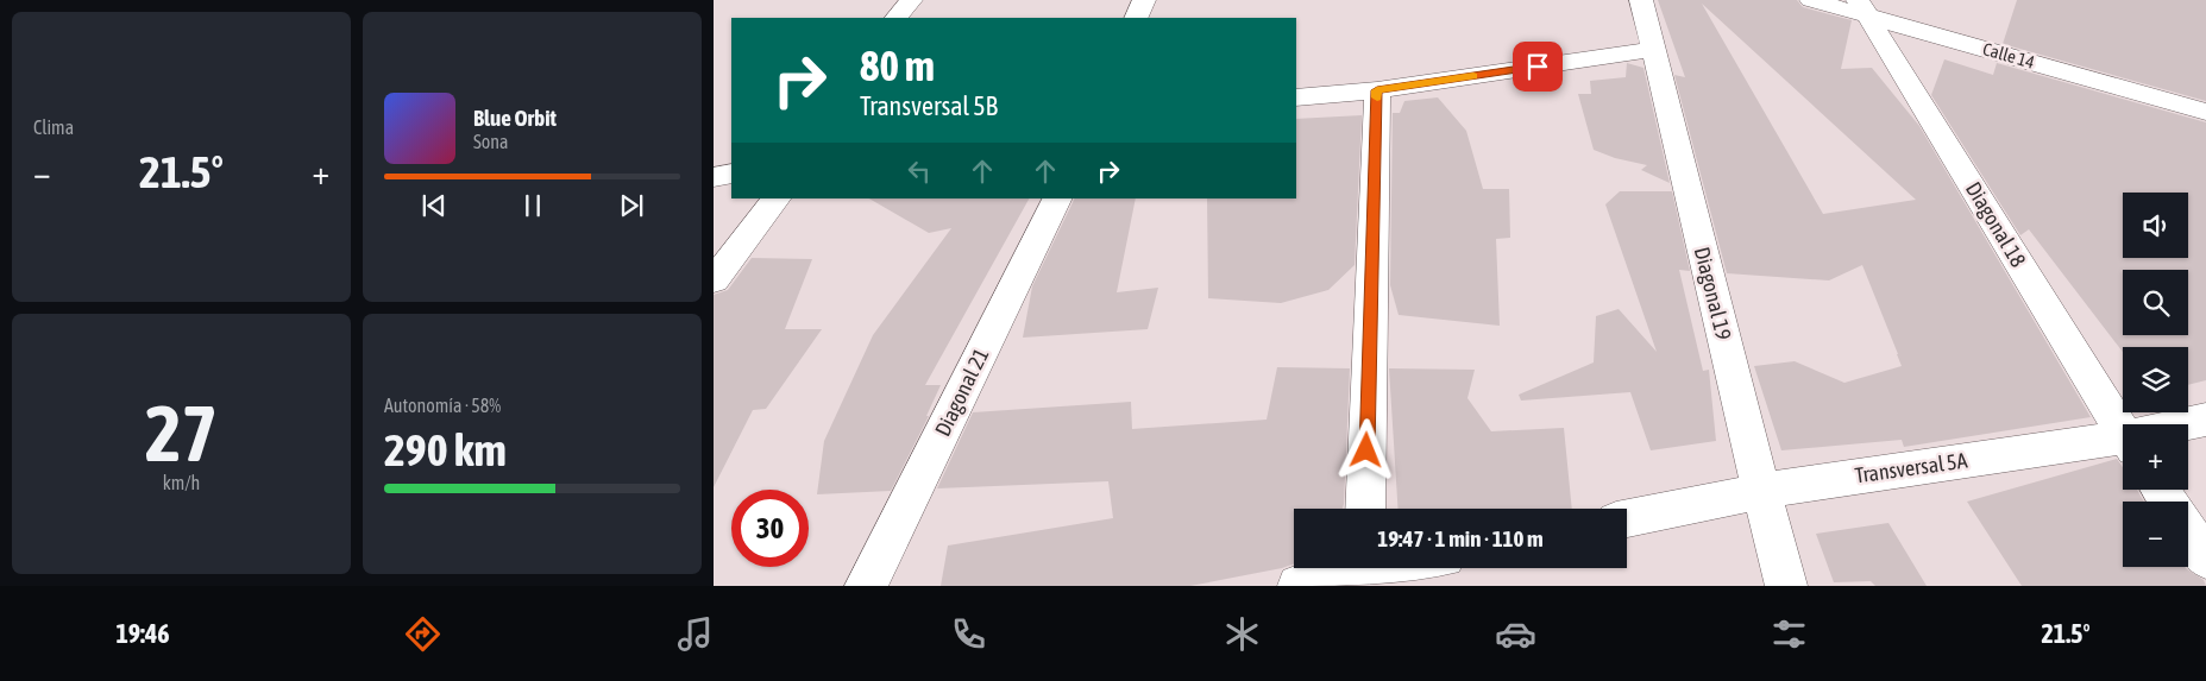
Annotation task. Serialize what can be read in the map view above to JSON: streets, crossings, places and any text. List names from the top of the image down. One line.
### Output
{"streets":{"street":["Calle 14","Diagonal 18","Diagonal 19","Diagonal 21","Transversal 5A"]},"crossings":[["Calle 14","Diagonal 18"],["Diagonal 19","Transversal 5A"]],"page":{"tile":["Clima",["27","km/h"],["Autonomía · 58%","290 km"]],"turn":["80 m","Transversal 5B"],"song":["Blue Orbit","Sona"],"heat":["−","21.5°","+"],"map_buttons":["+","−"],"limit":"30","trip":"19:47 · 1 min · 110 m","tabs":["19:46","21.5°"]}}
